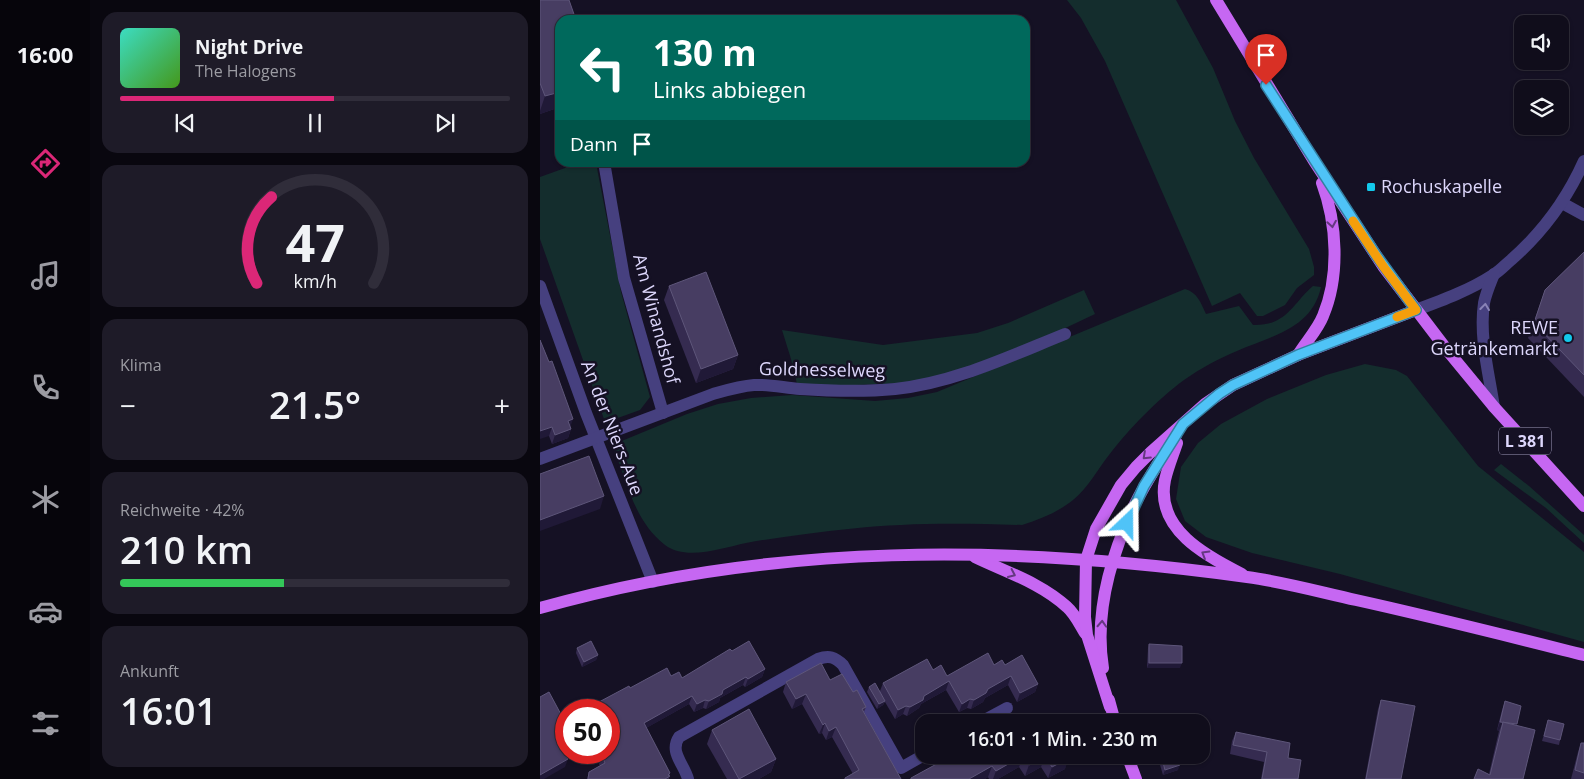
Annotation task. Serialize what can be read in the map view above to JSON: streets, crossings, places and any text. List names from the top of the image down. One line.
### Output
{"streets":{"main road":["L 381"],"street":["Am Winandshof","Goldnesselweg","An der Niers-Aue"]},"crossings":[["Am Winandshof","Goldnesselweg"]],"places":{"transit":["Rochuskapelle"],"other":["REWE Getränkemarkt"]},"page":{"tabs":"16:00","turn":["130 m","Links abbiegen"],"song":["Night Drive","The Halogens"],"then":"Dann","tile":["Klima",["Reichweite · 42%","210 km"],["Ankunft","16:01"]],"heat":["−","21.5°","+"],"limit":"50","trip":"16:01 · 1 Min. · 230 m","gauge":["47","km/h"]}}
